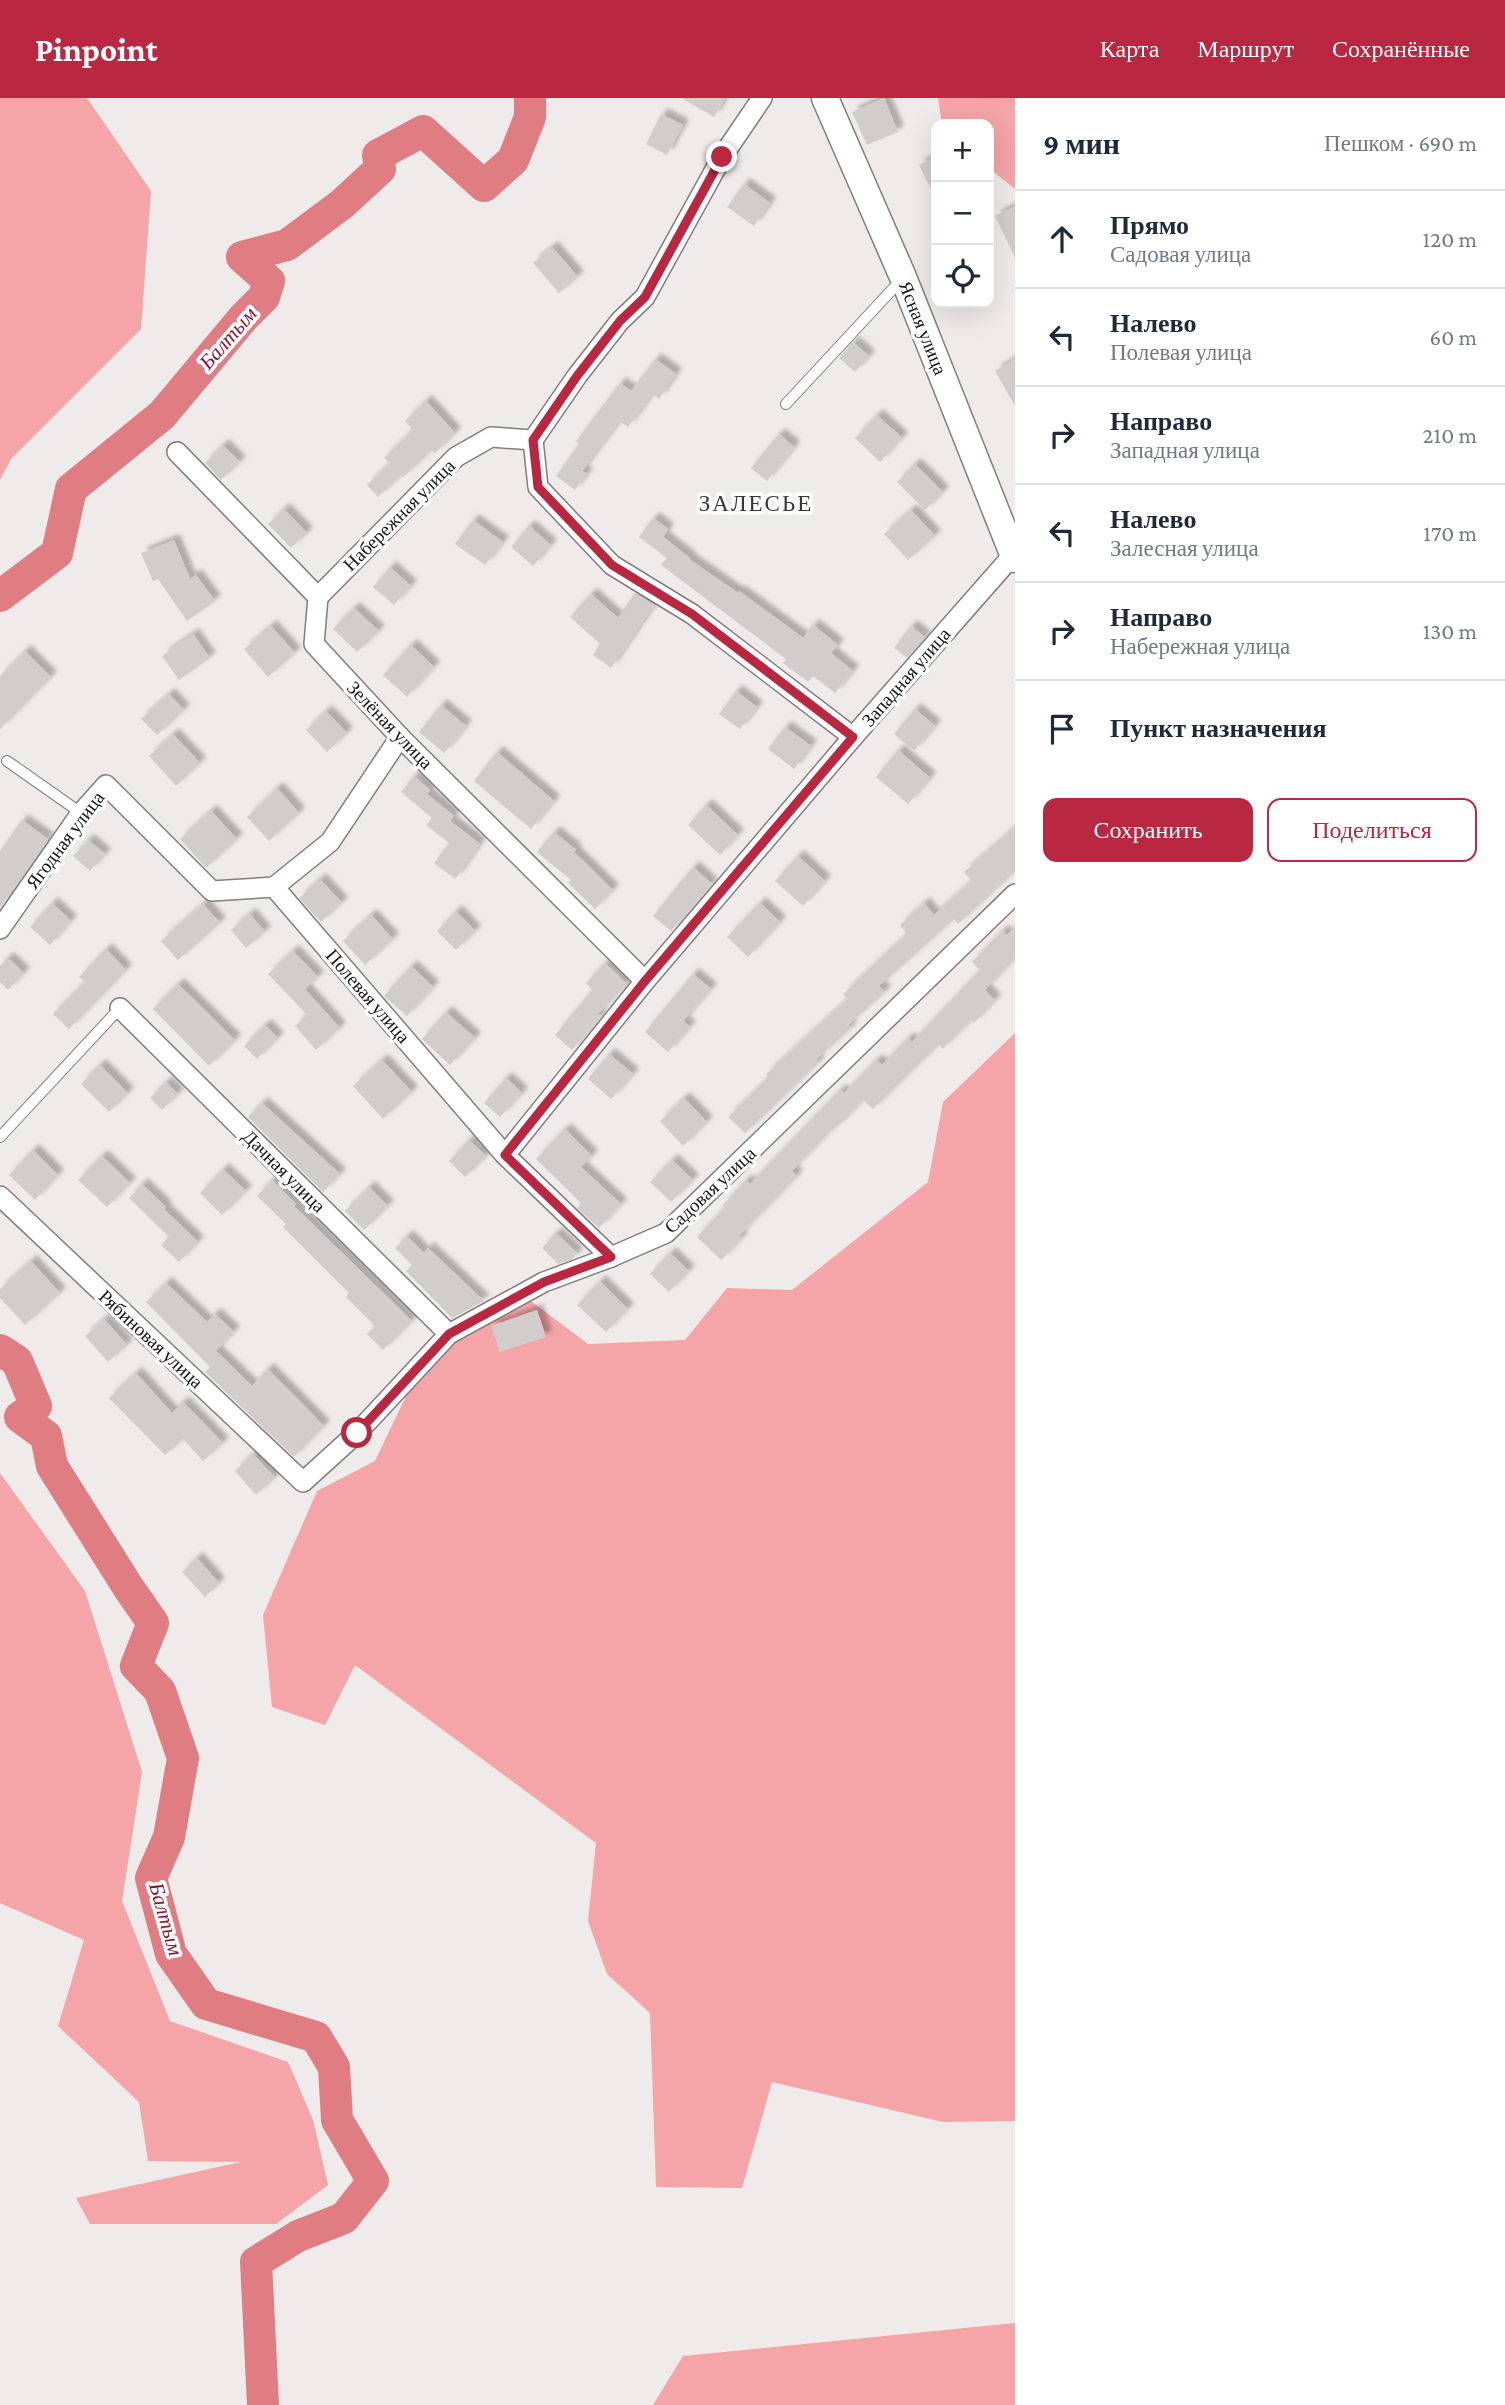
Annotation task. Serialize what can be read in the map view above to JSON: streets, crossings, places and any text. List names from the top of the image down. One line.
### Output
{"streets":{"main road":["Ясная улица"],"street":["Набережная улица","Западная улица","Зелёная улица","Ягодная улица","Полевая улица","Дачная улица","Садовая улица","Рябиновая улица"]},"crossings":[["Ясная улица","Западная улица"],["Набережная улица","Зелёная улица"],["Западная улица","Зелёная улица"],["Западная улица","Полевая улица"],["Ягодная улица","Полевая улица"],["Полевая улица","Садовая улица"],["Дачная улица","Садовая улица"],["Садовая улица","Рябиновая улица"]],"districts":["ЗАЛЕСЬЕ"],"water":["Балтым"],"page":{"header":"Pinpoint","nav":["Карта","Маршрут","Сохранённые"],"heading":["9 мин","Пешком · 690 m"],"map_buttons":["+","−"],"list":[["Прямо","Садовая улица","120 m"],["Налево","Полевая улица","60 m"],["Направо","Западная улица","210 m"],["Налево","Залесная улица","170 m"],["Направо","Набережная улица","130 m"],"Пункт назначения"],"buttons":["Сохранить","Поделиться"]}}
